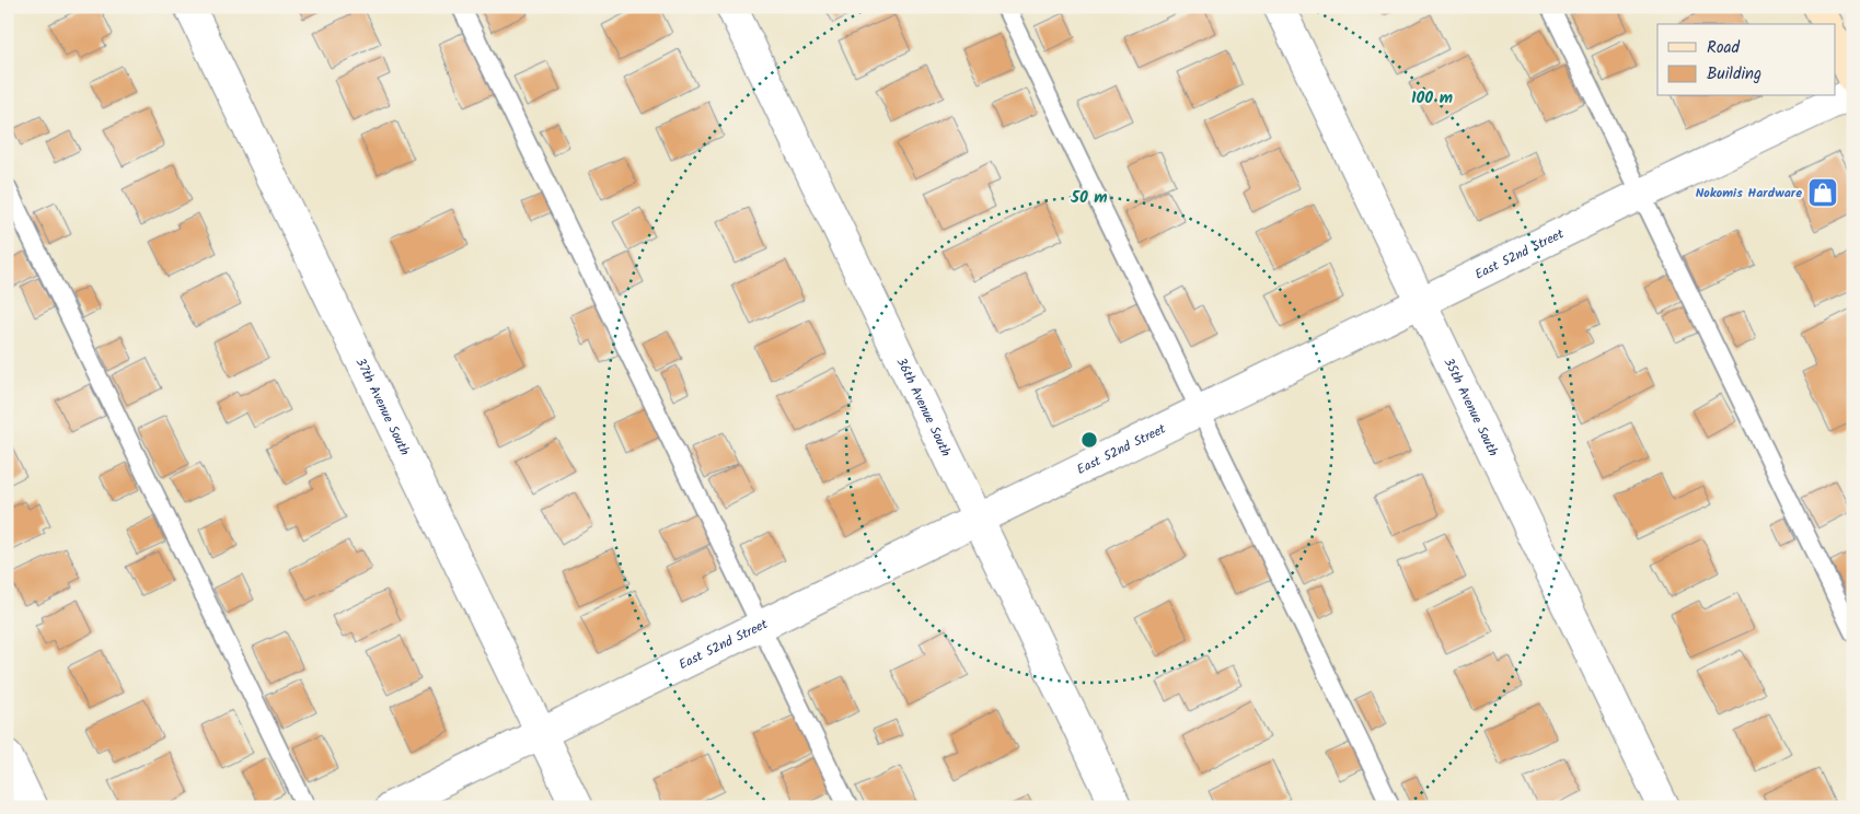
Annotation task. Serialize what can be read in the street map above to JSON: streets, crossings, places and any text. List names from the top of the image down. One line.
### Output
{"streets":{"street":["East 52nd Street","37th Avenue South","36th Avenue South","35th Avenue South"]},"crossings":[["East 52nd Street","37th Avenue South"],["East 52nd Street","36th Avenue South"],["East 52nd Street","35th Avenue South"]],"places":{"shop":["Nokomis Hardware"]},"legend":["Road","Building"],"rings":["100 m","50 m"]}
